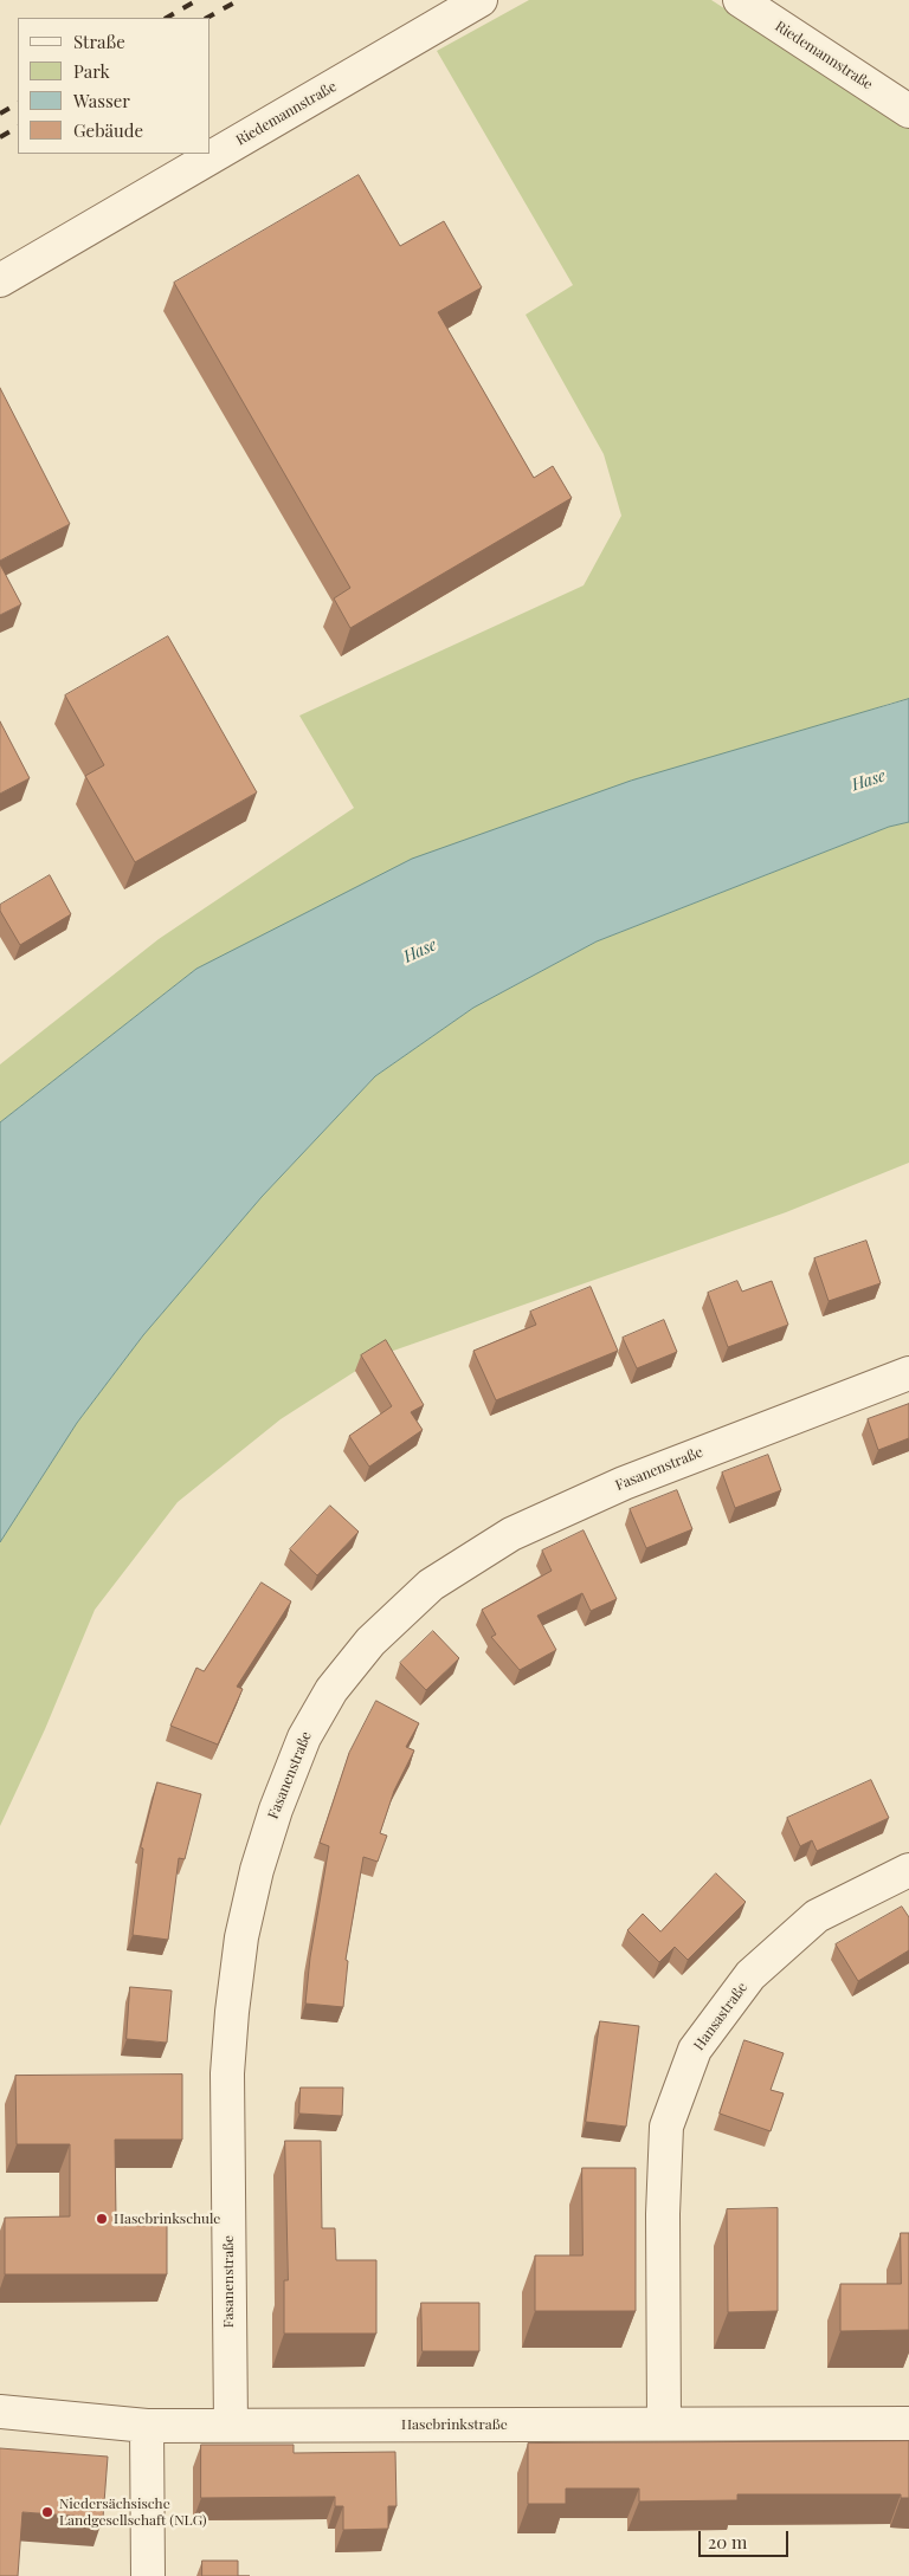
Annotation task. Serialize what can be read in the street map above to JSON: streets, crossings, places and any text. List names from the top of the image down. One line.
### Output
{"streets":{"street":["Riedemannstraße","Fasanenstraße","Hansastraße","Hasebrinkstraße"]},"crossings":[["Fasanenstraße","Hasebrinkstraße"],["Hansastraße","Hasebrinkstraße"]],"water":["Hase"],"places":["Hasebrinkschule","Niedersächsische Landgesellschaft (NLG)"],"legend":["Straße","Park","Wasser","Gebäude"],"scale_bar":"20 m"}
